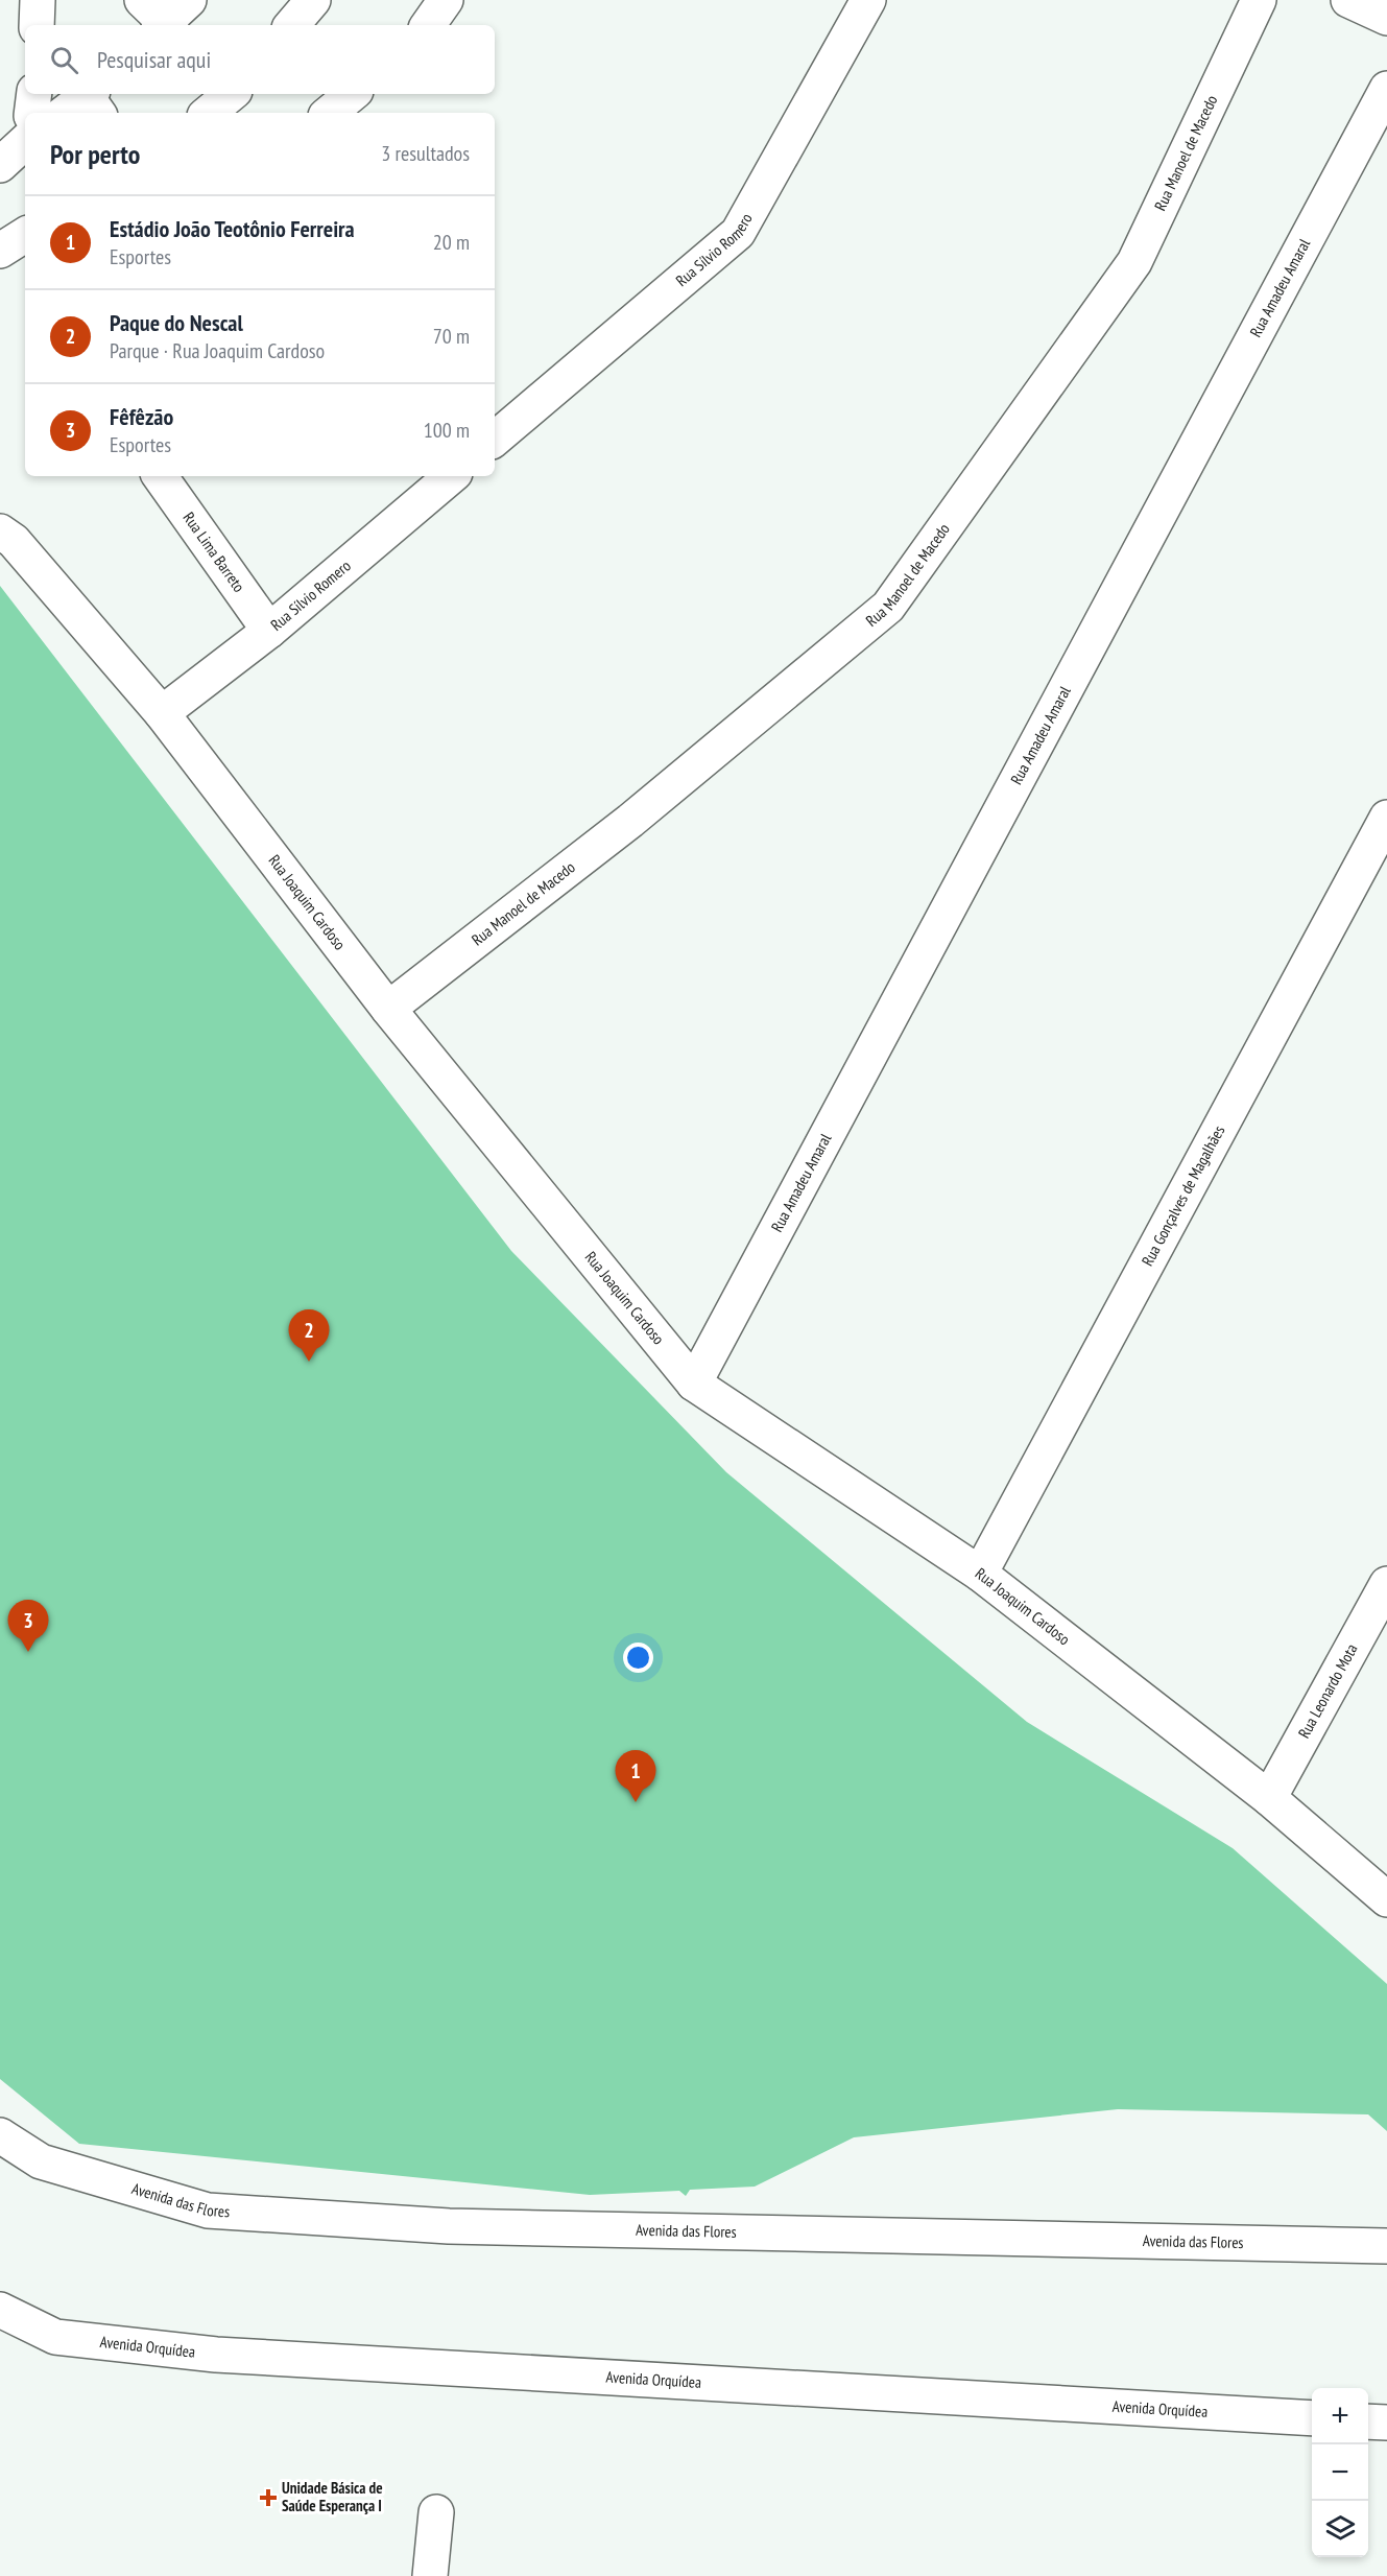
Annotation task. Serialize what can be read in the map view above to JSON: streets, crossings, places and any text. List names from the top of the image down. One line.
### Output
{"streets":{"street":["Rua Manoel de Macedo","Rua Sílvio Romero","Rua Amadeu Amaral","Rua Lima Barreto","Rua Joaquim Cardoso","Rua Gonçalves de Magalhães","Rua Leonardo Mota","Avenida das Flores","Avenida Orquídea"]},"crossings":[["Rua Manoel de Macedo","Rua Joaquim Cardoso"],["Rua Sílvio Romero","Rua Lima Barreto"],["Rua Sílvio Romero","Rua Joaquim Cardoso"],["Rua Amadeu Amaral","Rua Joaquim Cardoso"],["Rua Joaquim Cardoso","Rua Gonçalves de Magalhães"],["Rua Joaquim Cardoso","Rua Leonardo Mota"]],"places":{"health":["Unidade Básica de Saúde Esperança I"]},"page":{"search":"Pesquisar aqui","heading":["Por perto","3 resultados"],"list":[{"mark":"1","name":"Estádio João Teotônio Ferreira","note":"Esportes","value":"20 m"},{"mark":"2","name":"Paque do Nescal","note":"Parque · Rua Joaquim Cardoso","value":"70 m"},{"mark":"3","name":"Fêfêzão","note":"Esportes","value":"100 m"}],"pins":["2","3","1"],"map_buttons":["+","−"]}}
